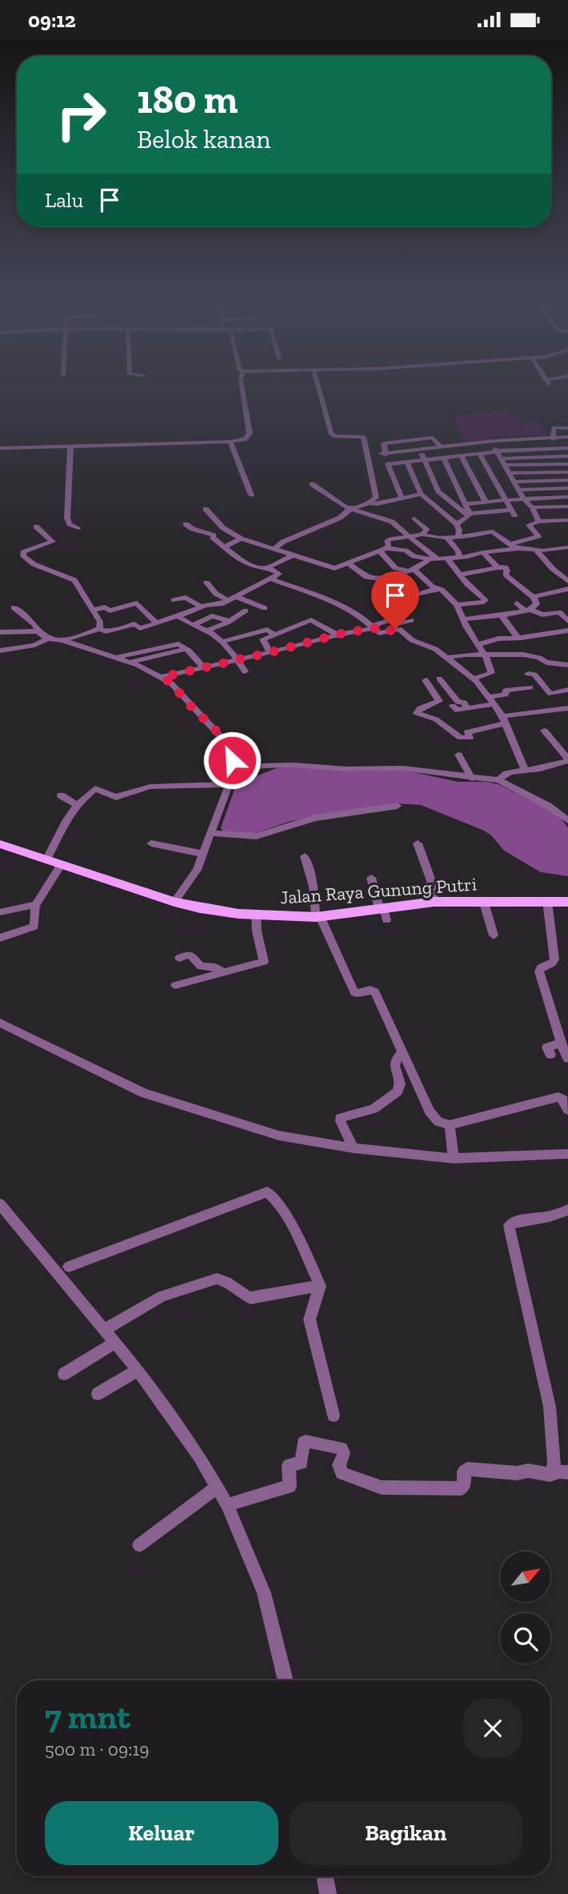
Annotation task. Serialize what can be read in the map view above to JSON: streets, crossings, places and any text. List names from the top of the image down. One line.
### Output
{"streets":{"main road":["Jalan Raya Gunung Putri"]},"north":"top right","page":{"status":"09:12","turn":["180 m","Belok kanan"],"then":"Lalu","heading":["7 mnt","500 m · 09:19"],"buttons":["Keluar","Bagikan"]}}
